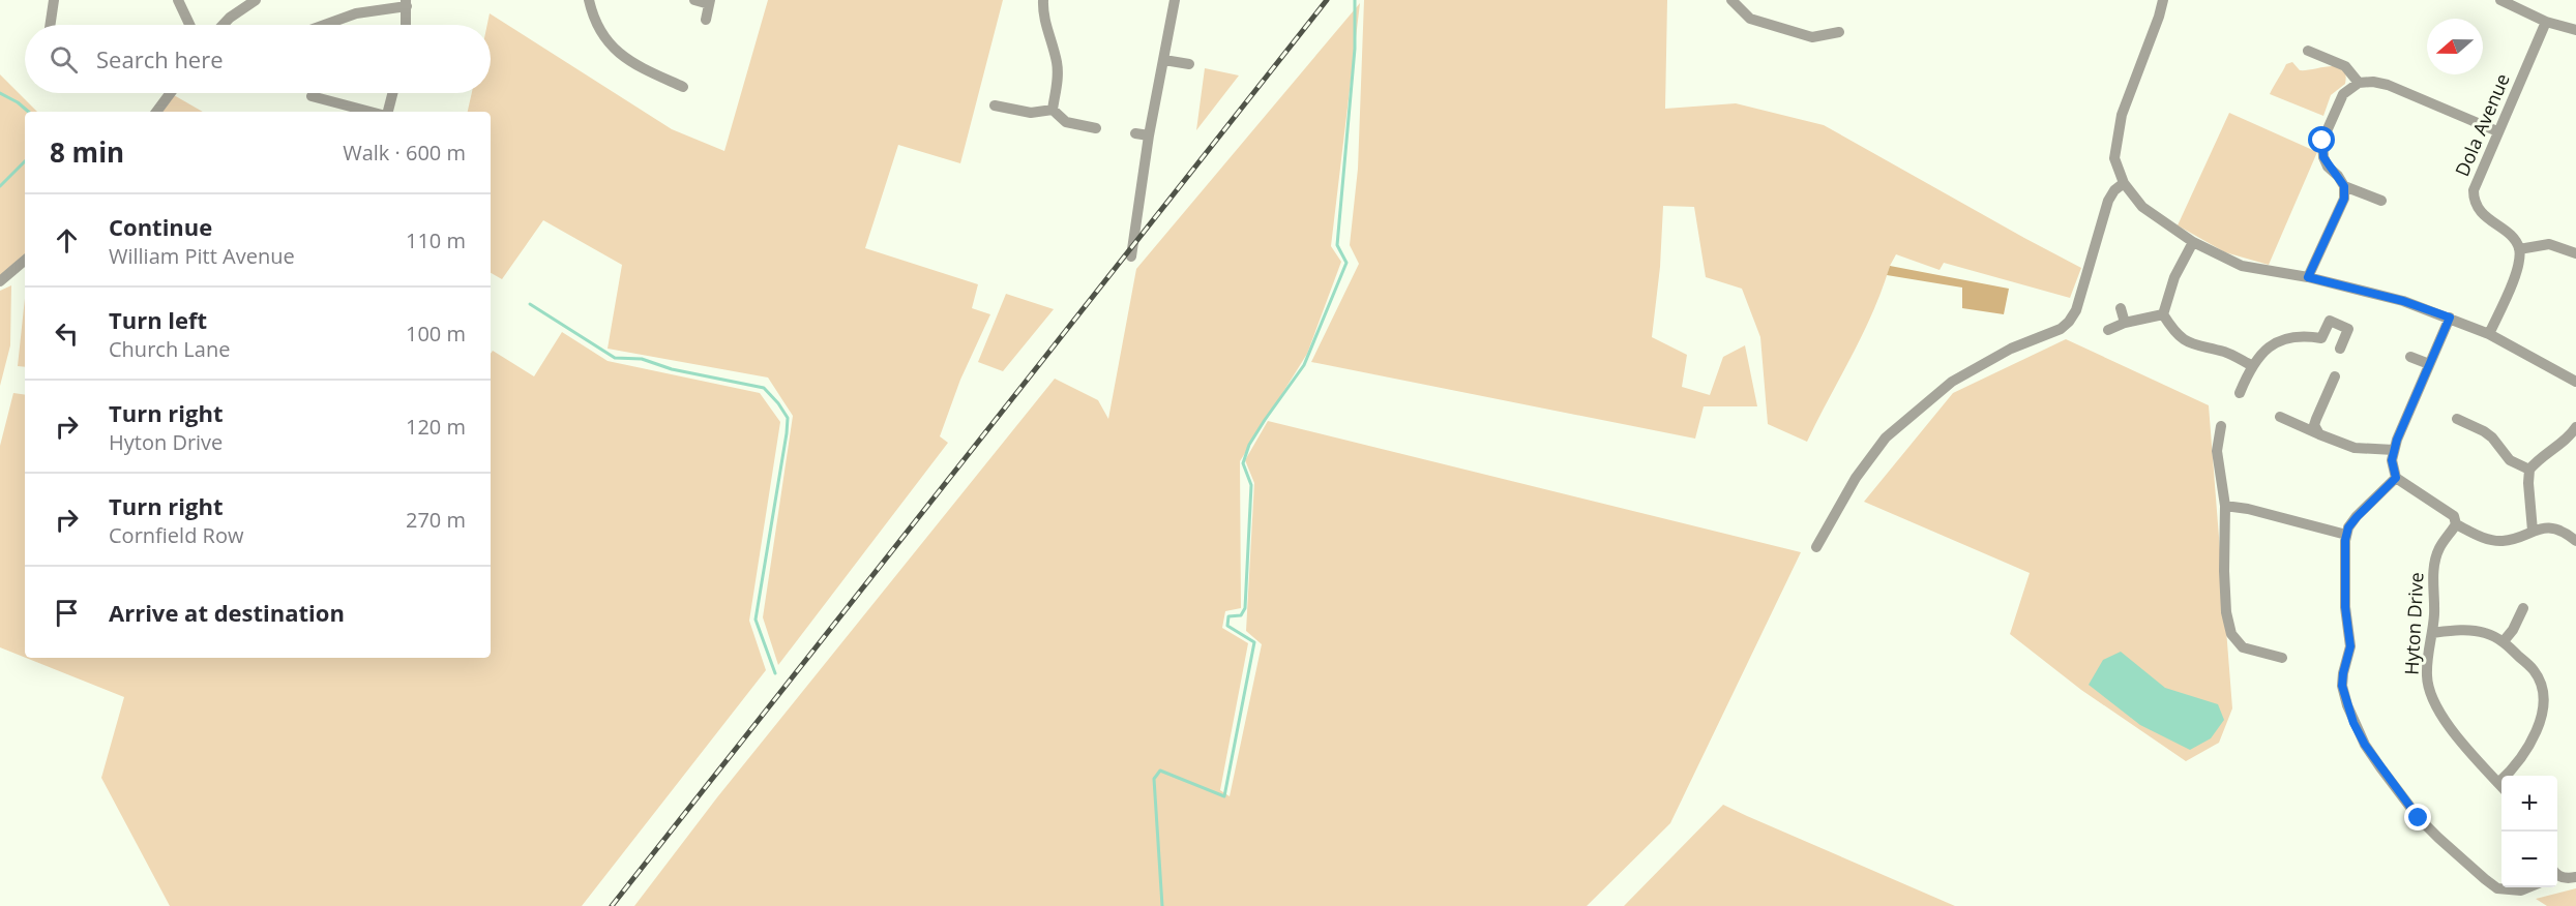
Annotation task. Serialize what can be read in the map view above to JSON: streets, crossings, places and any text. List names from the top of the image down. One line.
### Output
{"streets":{"street":["Dola Avenue","Hyton Drive"]},"north":"left","page":{"search":"Search here","heading":["8 min","Walk · 600 m"],"list":[["Continue","William Pitt Avenue","110 m"],["Turn left","Church Lane","100 m"],["Turn right","Hyton Drive","120 m"],["Turn right","Cornfield Row","270 m"],"Arrive at destination"],"map_buttons":["+","−"]}}
